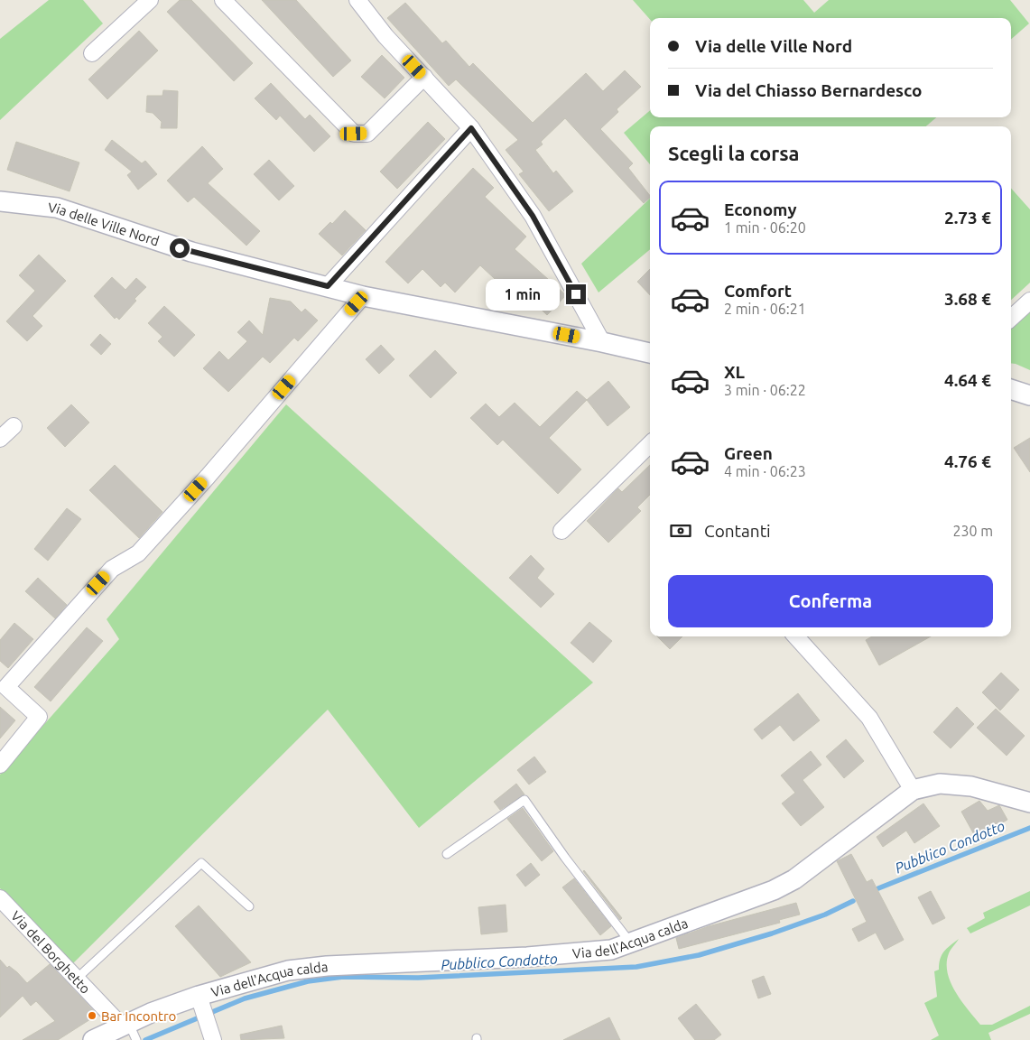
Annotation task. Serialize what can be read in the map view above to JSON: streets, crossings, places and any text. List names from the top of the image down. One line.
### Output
{"streets":{"street":["Via delle Ville Nord","Via dell'Acqua calda","Via del Borghetto"]},"crossings":[["Via dell'Acqua calda","Via del Borghetto"]],"water":["Pubblico Condotto"],"places":["Bar Incontro"],"page":{"banner":["Via delle Ville Nord","Via del Chiasso Bernardesco"],"heading":"Scegli la corsa","list":[{"name":"Economy","note":"1 min · 06:20","value":"2.73 €"},{"name":"Comfort","note":"2 min · 06:21","value":"3.68 €"},{"name":"XL","note":"3 min · 06:22","value":"4.64 €"},{"name":"Green","note":"4 min · 06:23","value":"4.76 €"}],"bubble":"1 min","pay":["Contanti","230 m"],"buttons":"Conferma"}}
